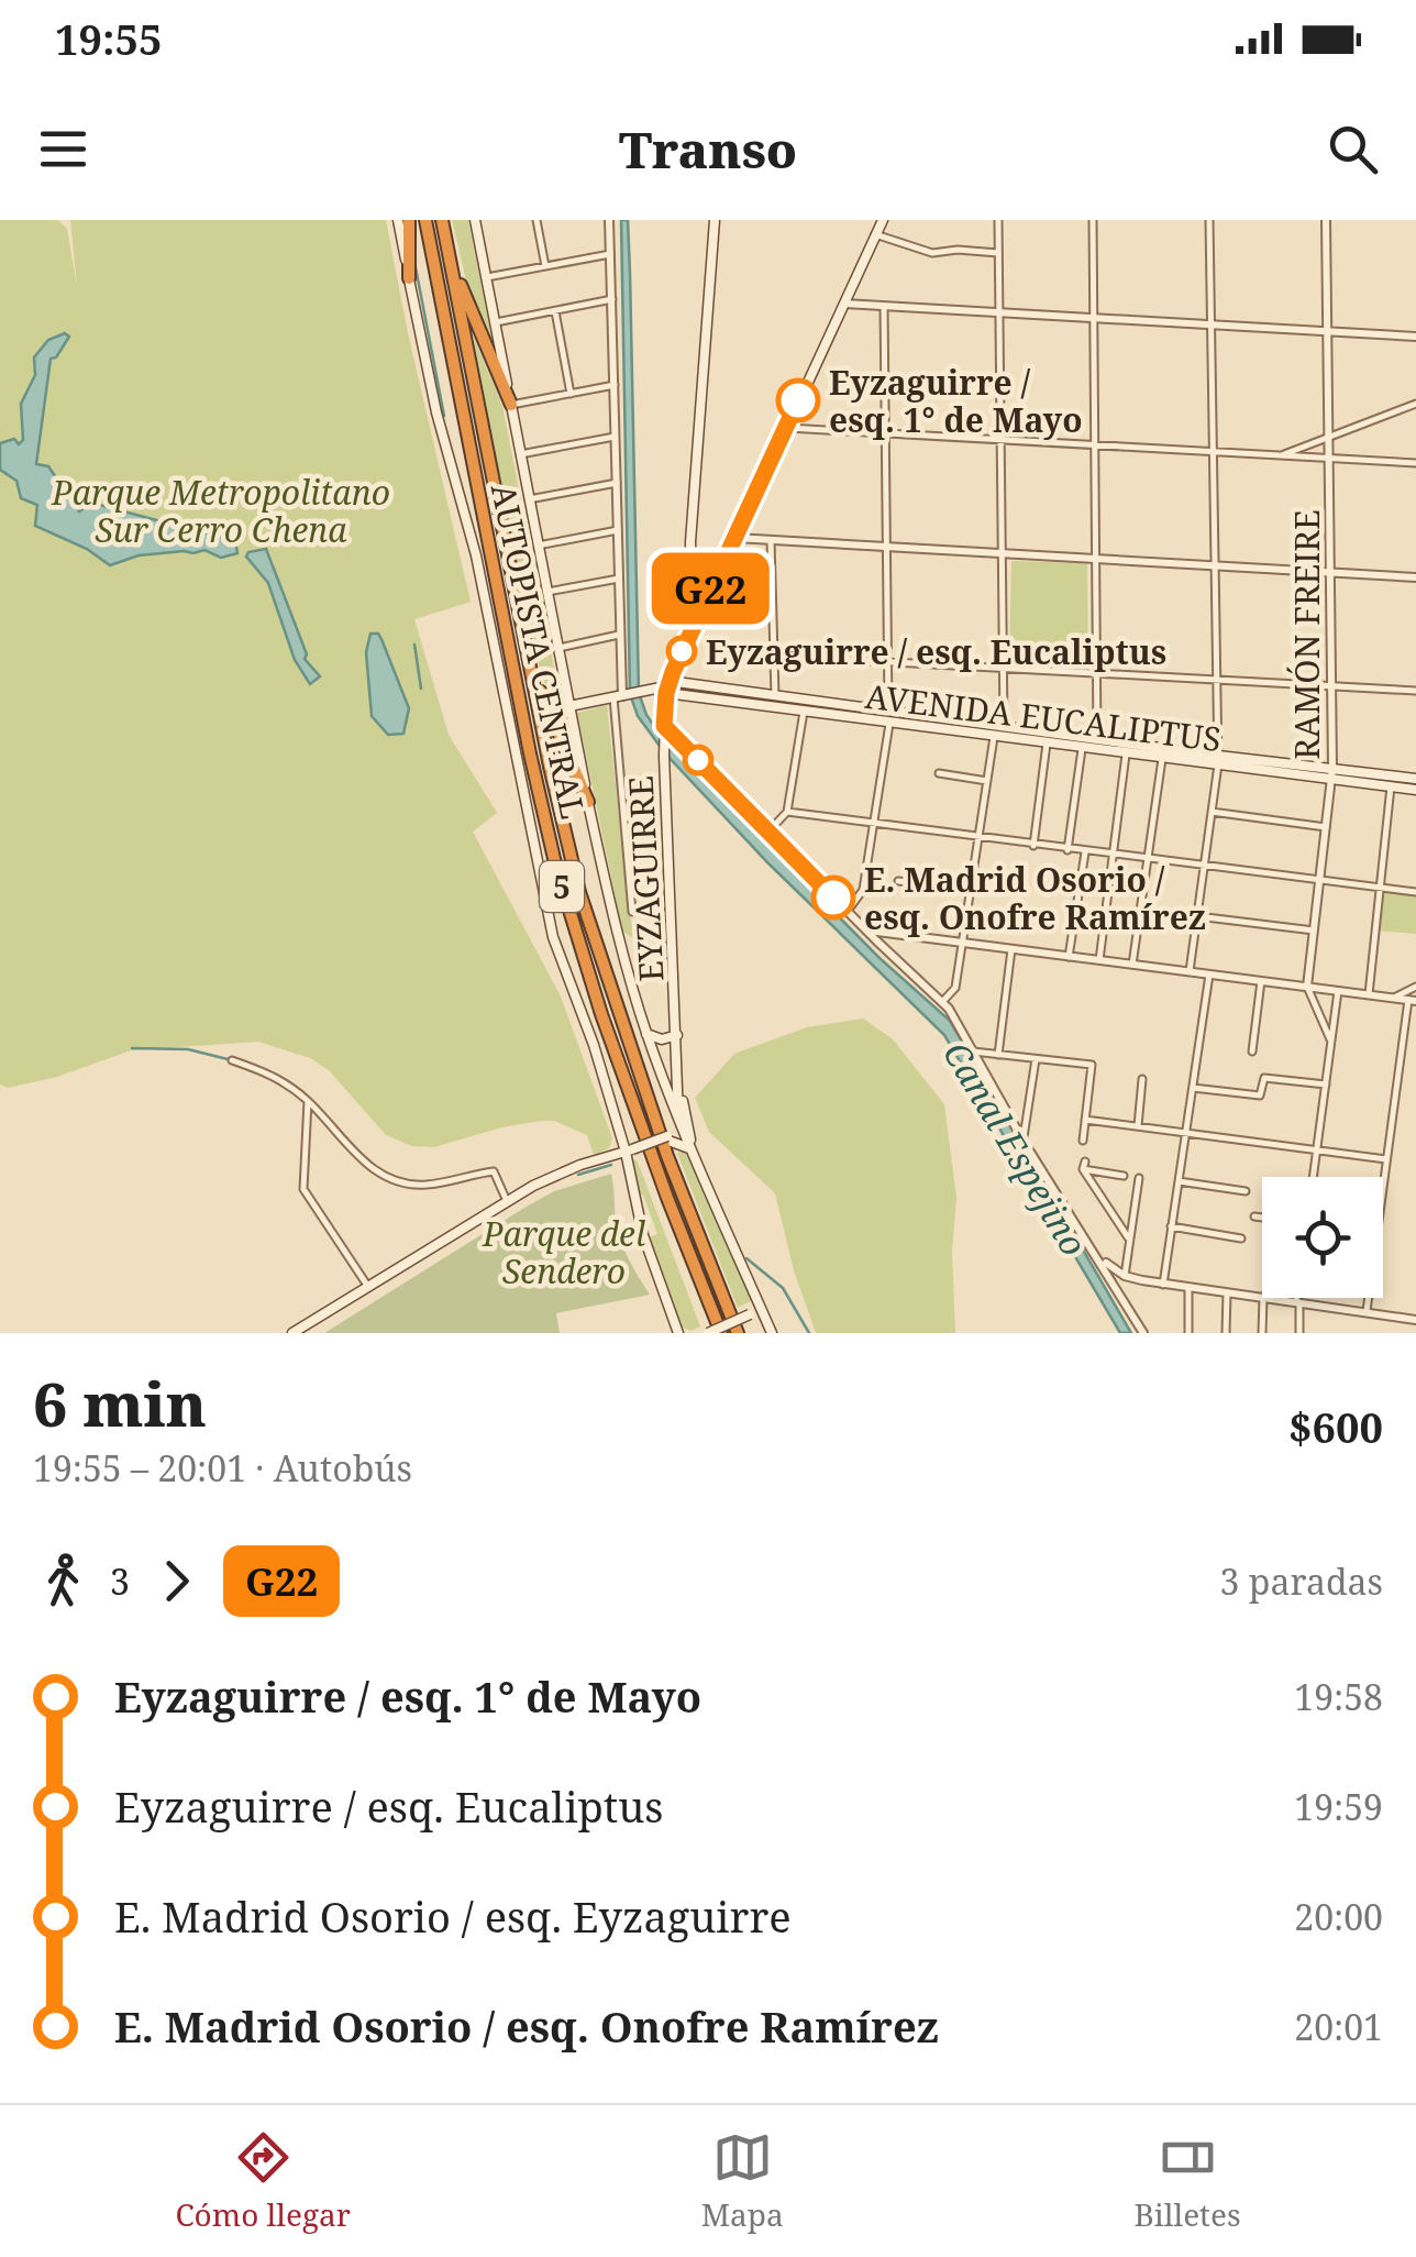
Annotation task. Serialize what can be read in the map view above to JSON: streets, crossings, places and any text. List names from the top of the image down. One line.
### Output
{"streets":{"highway":["AUTOPISTA CENTRAL","5"],"main road":["AVENIDA EUCALIPTUS","EYZAGUIRRE"],"street":["RAMÓN FREIRE"]},"crossings":[["RAMÓN FREIRE","AVENIDA EUCALIPTUS"],["AVENIDA EUCALIPTUS","EYZAGUIRRE"]],"water":["Canal Espejino"],"parks":["Parque Metropolitano Sur Cerro Chena","Parque del Sendero"],"places":["Eyzaguirre / esq. 1° de Mayo","Eyzaguirre / esq. Eucaliptus","E. Madrid Osorio / esq. Onofre Ramírez"],"lines":["bus line G22"],"page":{"status":"19:55","header":"Transo","on_map":"G22","heading":["6 min","19:55 – 20:01 · Autobús","$600"],"legs":["3","G22","3 paradas"],"list":[{"name":"Eyzaguirre / esq. 1° de Mayo","value":"19:58"},{"name":"Eyzaguirre / esq. Eucaliptus","value":"19:59"},{"name":"E. Madrid Osorio / esq. Eyzaguirre","value":"20:00"},{"name":"E. Madrid Osorio / esq. Onofre Ramírez","value":"20:01"}],"tabs":["Cómo llegar","Mapa","Billetes"]}}
